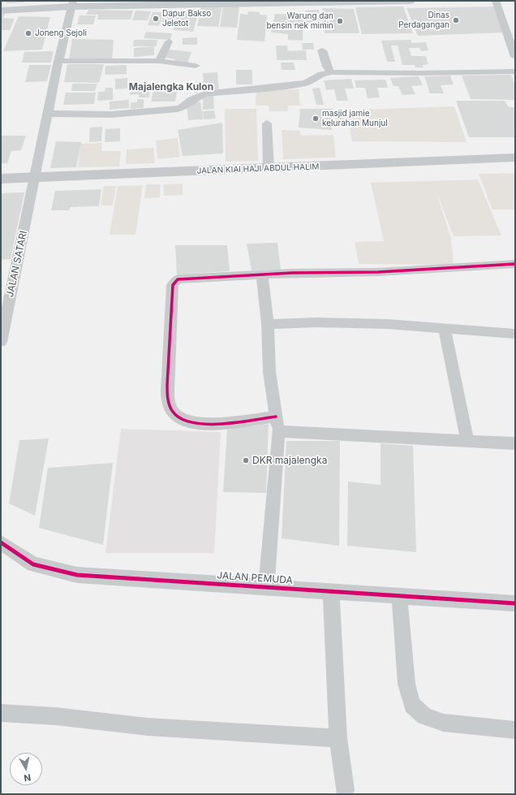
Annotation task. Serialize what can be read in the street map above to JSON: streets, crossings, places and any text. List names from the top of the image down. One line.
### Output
{"streets":{"main road":["JALAN KIAI HAJI ABDUL HALIM"],"street":["JALAN SATARI","JALAN PEMUDA"]},"crossings":[["JALAN KIAI HAJI ABDUL HALIM","JALAN SATARI"]],"districts":["Majalengka Kulon"],"places":["Dapur Bakso Jeletot","Dinas Perdagangan","Warung dan bensin nek mimin","Joneng Sejoli","masjid jamie kelurahan Munjul","DKR majalengka"],"north":"bottom"}
